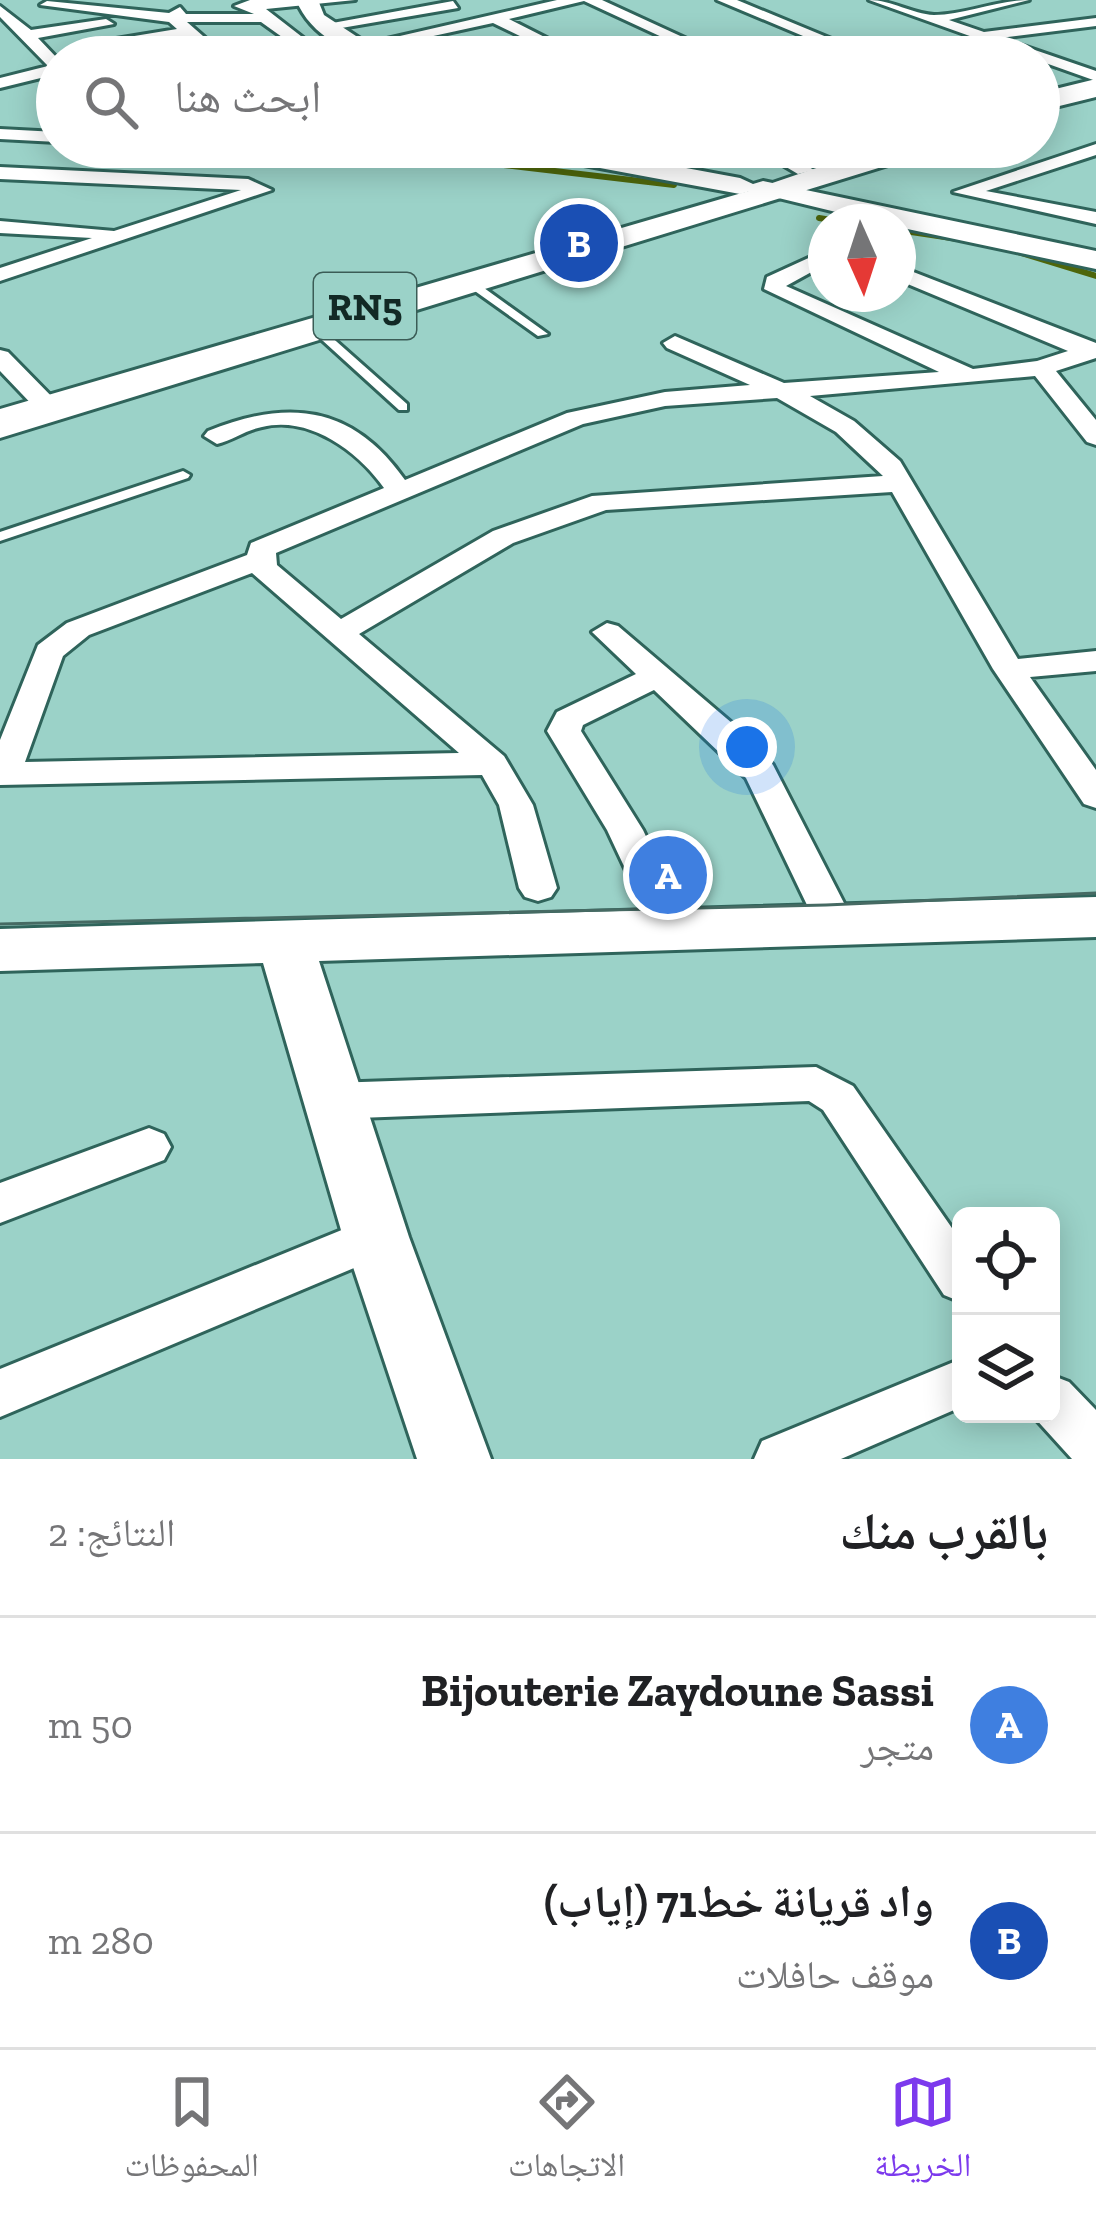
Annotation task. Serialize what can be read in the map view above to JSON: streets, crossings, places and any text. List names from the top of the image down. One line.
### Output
{"streets":{"highway":["RN5"]},"north":"bottom","page":{"search":"ابحث هنا","pins":["B","A"],"heading":["بالقرب منك","النتائج: 2"],"list":[{"mark":"A","name":"Bijouterie Zaydoune Sassi","note":"متجر","value":"50 m"},{"mark":"B","name":"واد قريانة خط71 (إياب)","note":"موقف حافلات","value":"280 m"}],"nav":["الخريطة","الاتجاهات","المحفوظات"]}}
